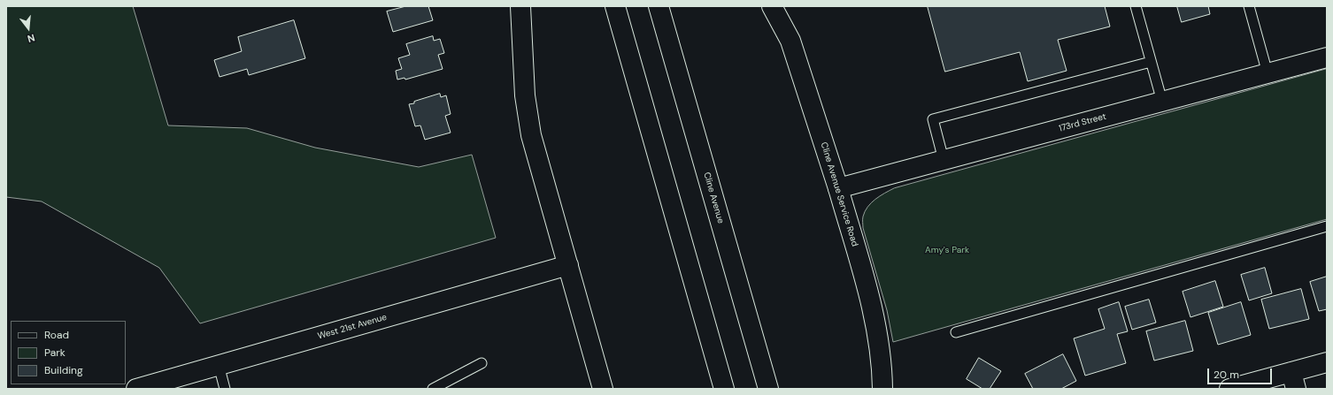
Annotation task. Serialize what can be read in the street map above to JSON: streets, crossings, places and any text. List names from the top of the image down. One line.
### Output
{"streets":{"main road":["173rd Street","Cline Avenue Service Road","Cline Avenue","West 21st Avenue"]},"crossings":[["173rd Street","Cline Avenue Service Road"]],"parks":["Amy's Park"],"legend":["Road","Park","Building"],"scale_bar":"20 m","north":"bottom"}
